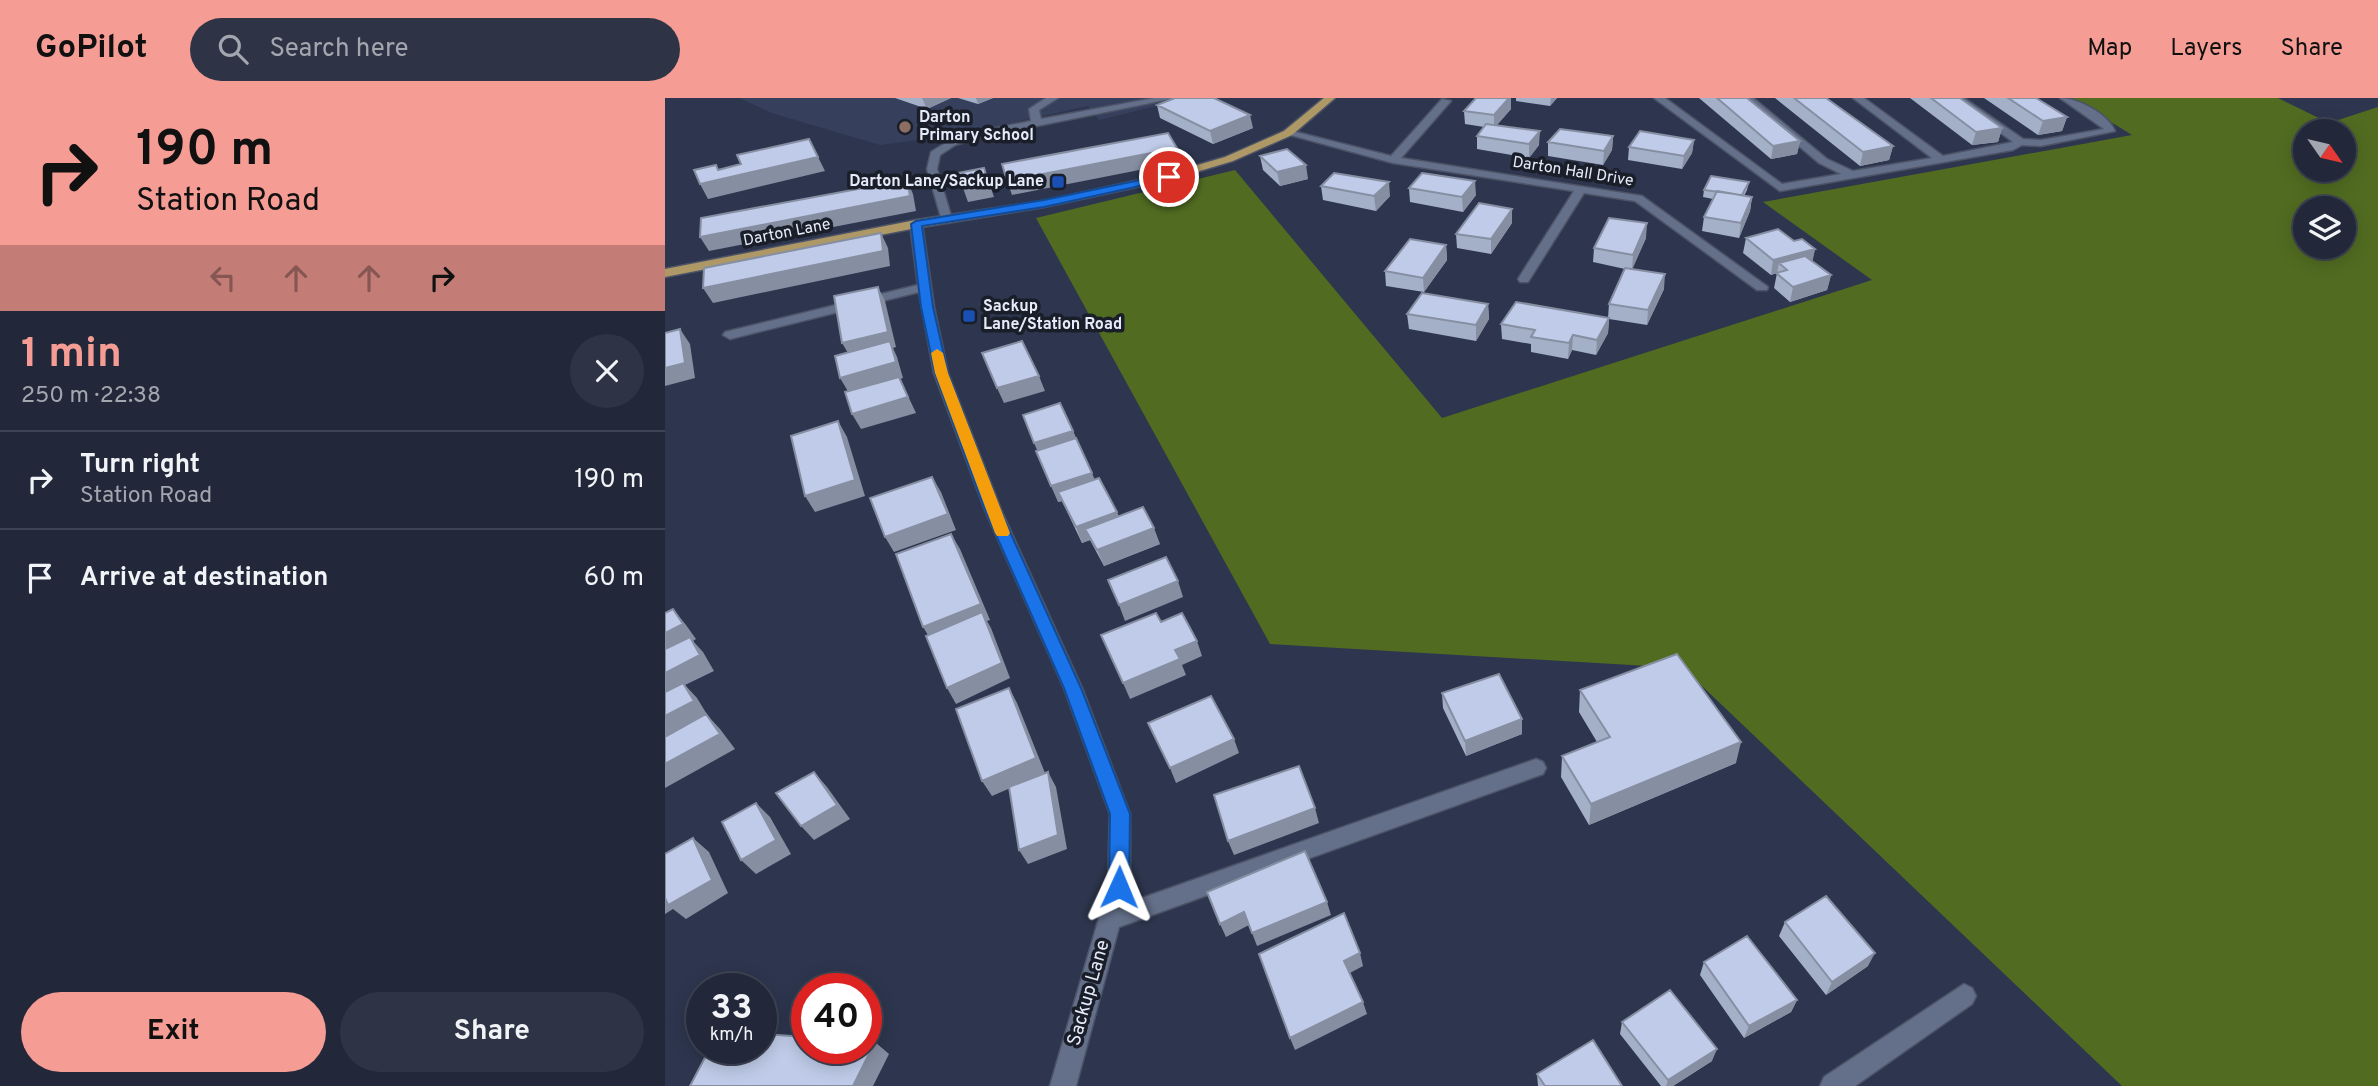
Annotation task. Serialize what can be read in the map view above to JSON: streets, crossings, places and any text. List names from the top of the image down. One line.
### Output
{"streets":{"main road":["Darton Lane"],"street":["Darton Hall Drive","Sackup Lane"]},"crossings":[["Darton Hall Drive","Darton Lane"],["Darton Lane","Sackup Lane"]],"places":{"other":["Darton Primary School"],"transit":["Darton Lane/Sackup Lane","Sackup Lane/Station Road"]},"north":"bottom right","page":{"header":"GoPilot","search":"Search here","nav":["Map","Layers","Share"],"turn":["190 m","Station Road"],"heading":["1 min","250 m · 22:38"],"list":[{"name":"Turn right","note":"Station Road","value":"190 m"},{"name":"Arrive at destination","value":"60 m"}],"speed":"33 km/h","limit":"40","buttons":["Exit","Share"]}}
